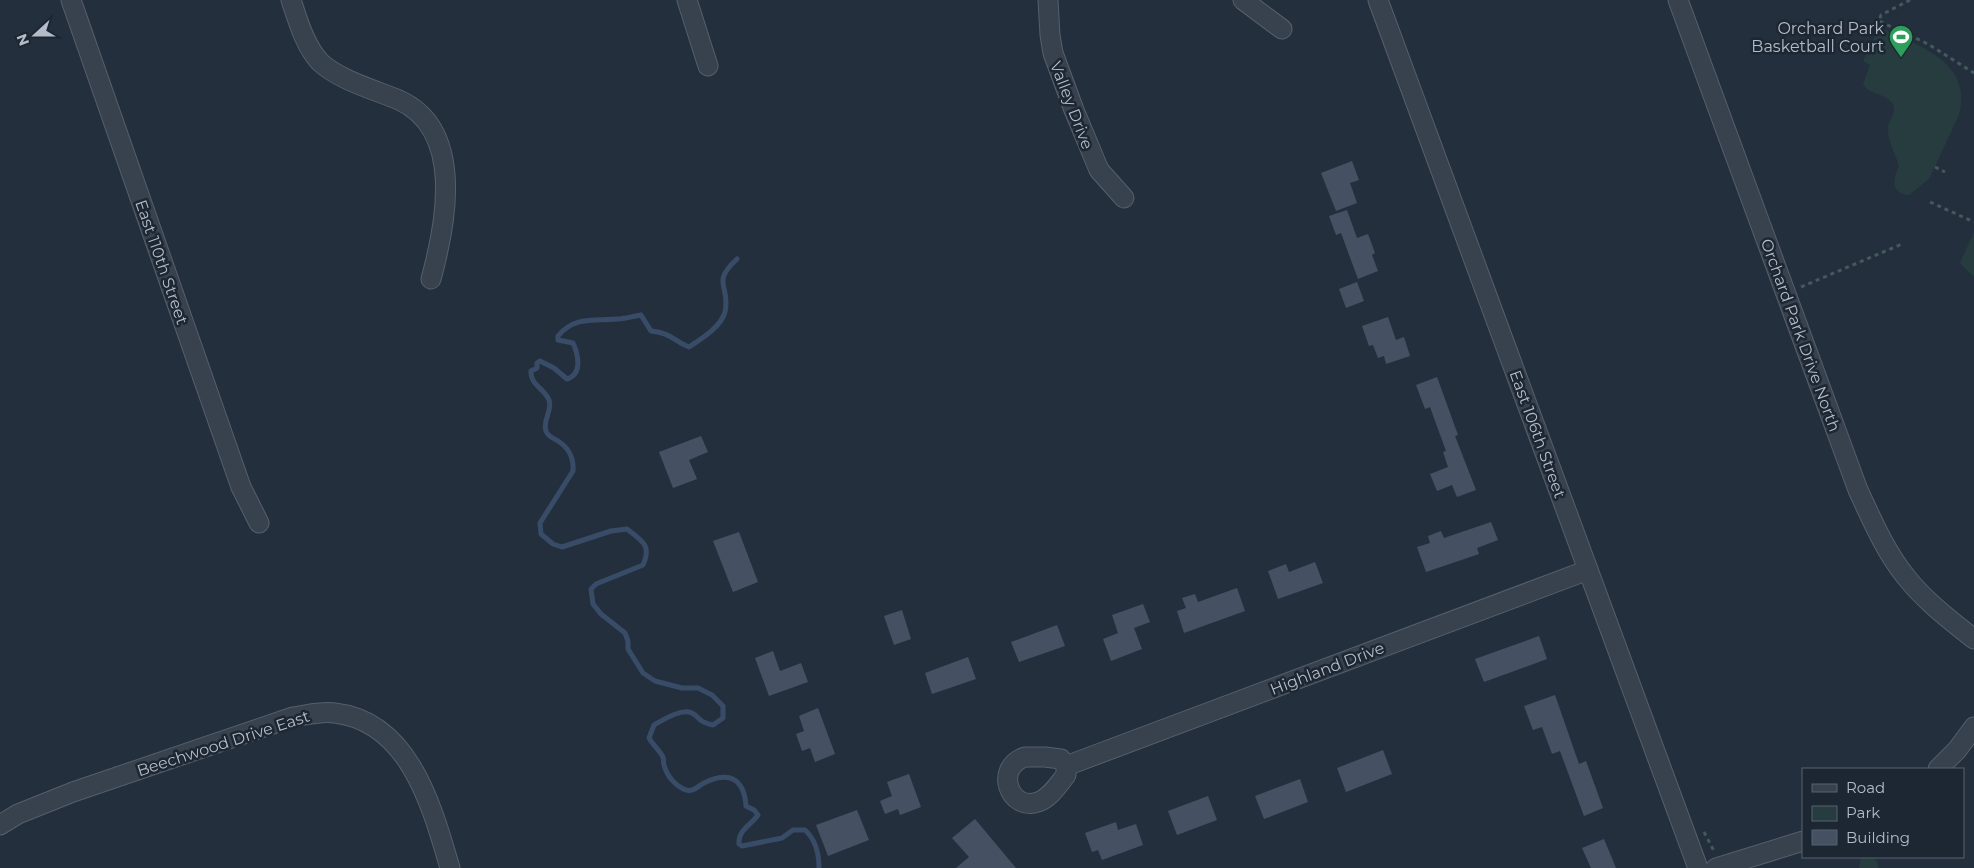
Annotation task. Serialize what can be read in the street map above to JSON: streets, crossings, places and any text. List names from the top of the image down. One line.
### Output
{"streets":{"street":["Valley Drive","East 110th Street","Orchard Park Drive North","East 106th Street","Highland Drive","Beechwood Drive East"]},"crossings":[["East 106th Street","Highland Drive"]],"places":{"sports":["Orchard Park Basketball Court"]},"legend":["Road","Park","Building"],"north":"left"}
